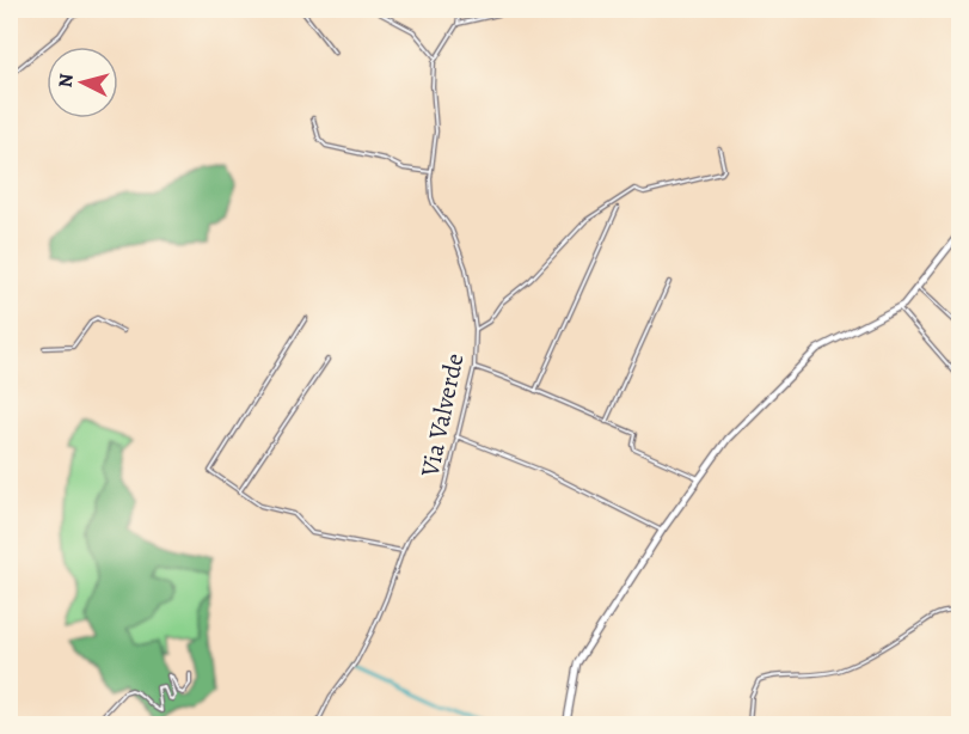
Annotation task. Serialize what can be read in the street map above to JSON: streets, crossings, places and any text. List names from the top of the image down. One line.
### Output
{"streets":{"street":["Via Valverde"]},"north":"left"}
